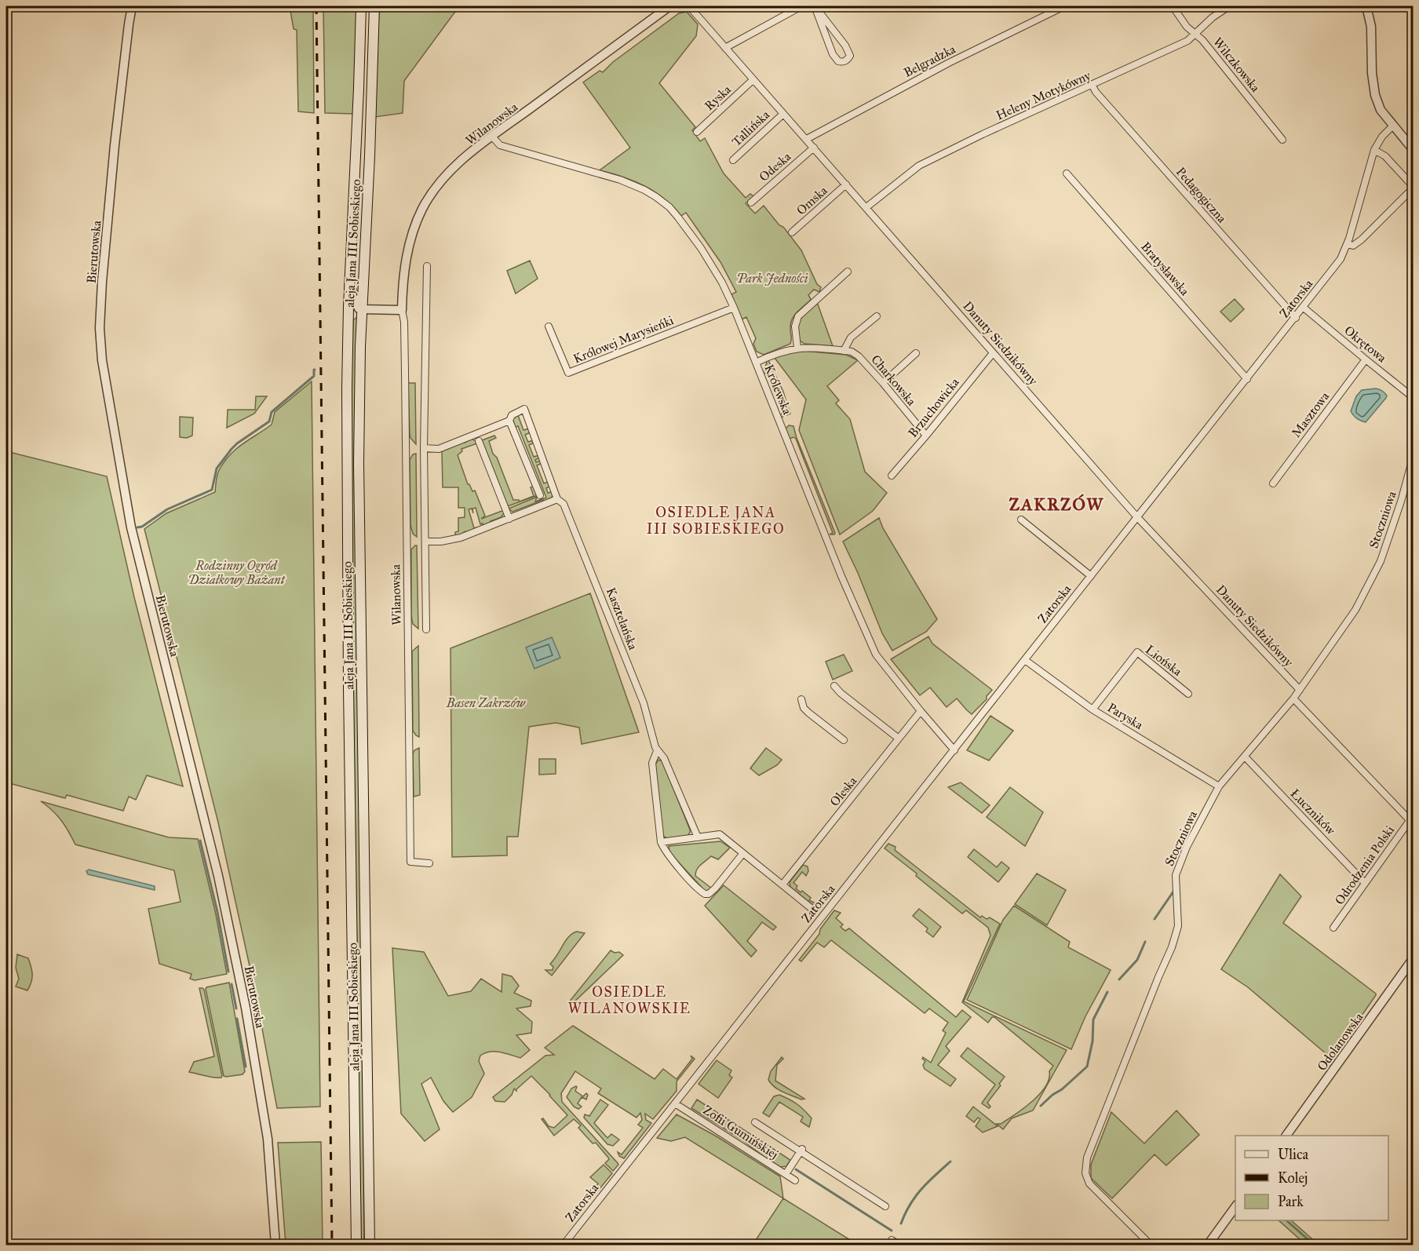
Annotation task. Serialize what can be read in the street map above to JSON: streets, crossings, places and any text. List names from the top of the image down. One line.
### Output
{"streets":{"main road":["aleja Jana III Sobieskiego"],"street":["Belgradzka","Wilczkowska","Heleny Motykówny","Ryska","Wilanowska","Tallińska","Odeska","Pedagogiczna","Omska","Bierutowska","Bratysławska","Zatorska","Królowej Marysieńki","Danuty Siedzikówny","Okrętowa","Charkowska","Królewska","Brzuchowicka","Masztowa","Stoczniowa","Kasztelańska","Liońska","Paryska","Oleska","Łuczników","Odrodzenia Polski","Odolanowska","Zofii Gumińskiej"]},"crossings":[["Belgradzka","Danuty Siedzikówny"],["Wilczkowska","Heleny Motykówny"],["Heleny Motykówny","Pedagogiczna"],["Heleny Motykówny","Danuty Siedzikówny"],["Ryska","Danuty Siedzikówny"],["Wilanowska","Królewska"],["Tallińska","Danuty Siedzikówny"],["Odeska","Danuty Siedzikówny"],["Pedagogiczna","Zatorska"],["Omska","Danuty Siedzikówny"],["Bratysławska","Zatorska"],["Zatorska","Danuty Siedzikówny"],["Zatorska","Okrętowa"],["Zatorska","Królewska"],["Zatorska","Paryska"],["Zatorska","Zofii Gumińskiej"],["Królowej Marysieńki","Królewska"],["Danuty Siedzikówny","Brzuchowicka"],["Danuty Siedzikówny","Stoczniowa"],["Okrętowa","Masztowa"],["Charkowska","Królewska"],["Charkowska","Brzuchowicka"],["Królewska","Oleska"],["Stoczniowa","Paryska"],["Stoczniowa","Łuczników"],["Liońska","Paryska"],["Łuczników","Odrodzenia Polski"]],"districts":["ZAKRZÓW","OSIEDLE JANA III SOBIESKIEGO","OSIEDLE WILANOWSKIE"],"parks":["Park Jedności","Rodzinny Ogród Działkowy Bażant","Basen Zakrzów"],"legend":["Ulica","Kolej","Park"]}
